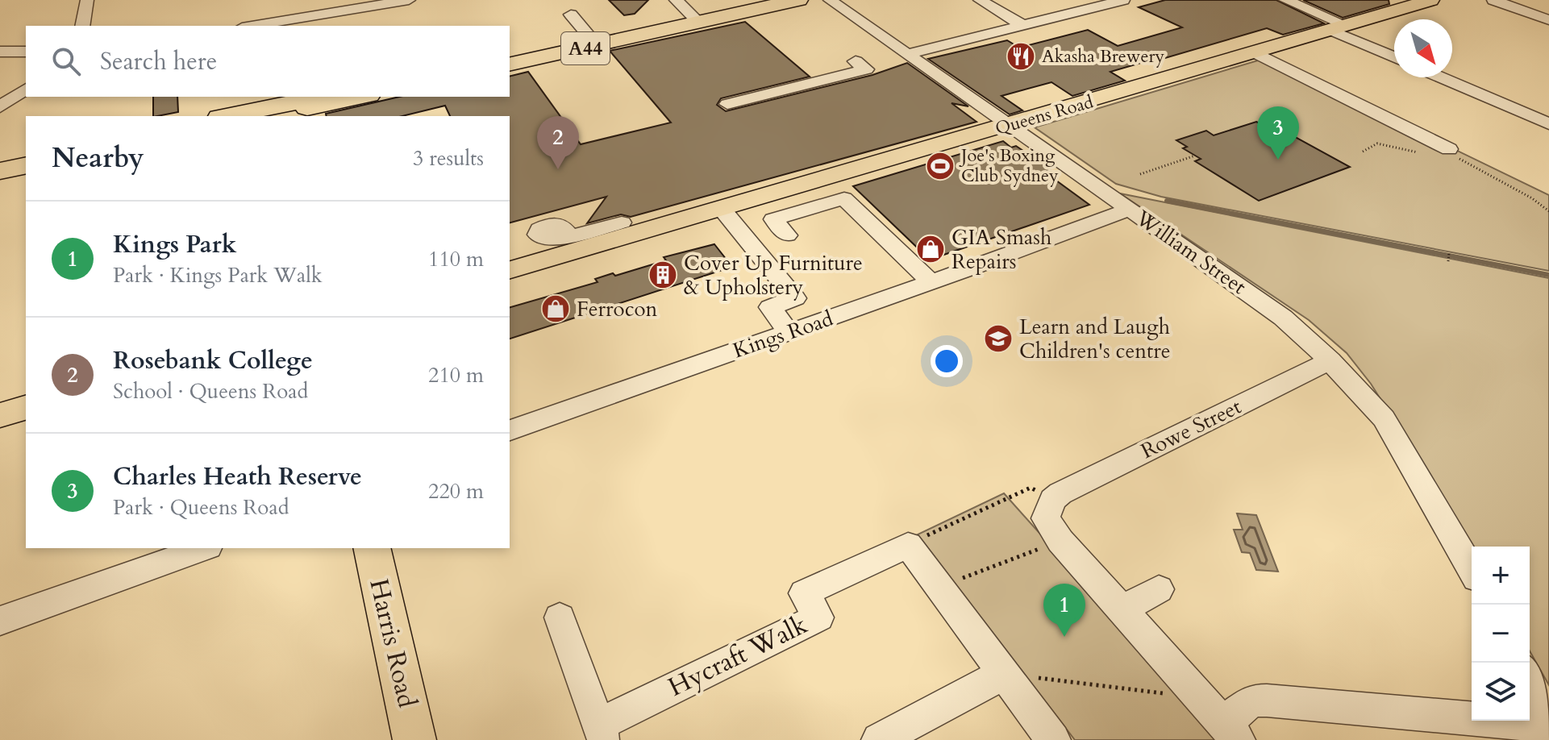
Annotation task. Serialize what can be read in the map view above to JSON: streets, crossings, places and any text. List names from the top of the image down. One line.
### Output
{"streets":{"highway":["A44"],"main road":["Queens Road","Harris Road"],"street":["William Street","Kings Road","Rowe Street","Hycraft Walk"]},"crossings":[["Queens Road","William Street"],["William Street","Kings Road"],["William Street","Rowe Street"]],"places":{"restaurant":["Akasha Brewery"],"sports":["Joe's Boxing Club Sydney"],"shop":["GIA Smash Repairs","Ferrocon"],"building":["Cover Up Furniture & Upholstery"],"school or university":["Learn and Laugh Children's centre"]},"north":"bottom right","page":{"search":"Search here","pins":["3","2","1"],"heading":["Nearby","3 results"],"list":[{"mark":"1","name":"Kings Park","note":"Park · Kings Park Walk","value":"110 m"},{"mark":"2","name":"Rosebank College","note":"School · Queens Road","value":"210 m"},{"mark":"3","name":"Charles Heath Reserve","note":"Park · Queens Road","value":"220 m"}],"map_buttons":["+","−"]}}
